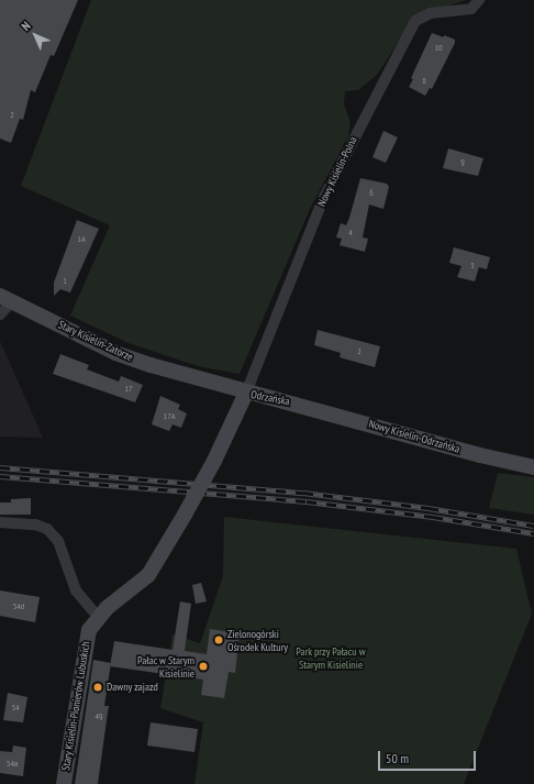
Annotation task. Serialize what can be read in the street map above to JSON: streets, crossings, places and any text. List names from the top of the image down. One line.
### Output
{"streets":{"street":["Nowy Kisielin-Polna","Stary Kisielin-Zatorze","Odrzańska","Nowy Kisielin-Odrzańska","Stary Kisielin-Pionierów Lubuskich"]},"crossings":[["Nowy Kisielin-Polna","Stary Kisielin-Zatorze"],["Nowy Kisielin-Polna","Odrzańska"],["Nowy Kisielin-Polna","Stary Kisielin-Pionierów Lubuskich"],["Stary Kisielin-Zatorze","Odrzańska"],["Stary Kisielin-Zatorze","Stary Kisielin-Pionierów Lubuskich"],["Odrzańska","Nowy Kisielin-Odrzańska"],["Odrzańska","Stary Kisielin-Pionierów Lubuskich"]],"parks":["Park przy Pałacu w Starym Kisielinie"],"places":["Zielonogórski Ośrodek Kultury","Pałac w Starym Kisielinie","Dawny zajazd"],"house_numbers":["10","8","2","9","6","4","1A","5","1","2","17","17A","54d","54","49","54a"],"scale_bar":"50 m","north":"top left"}
